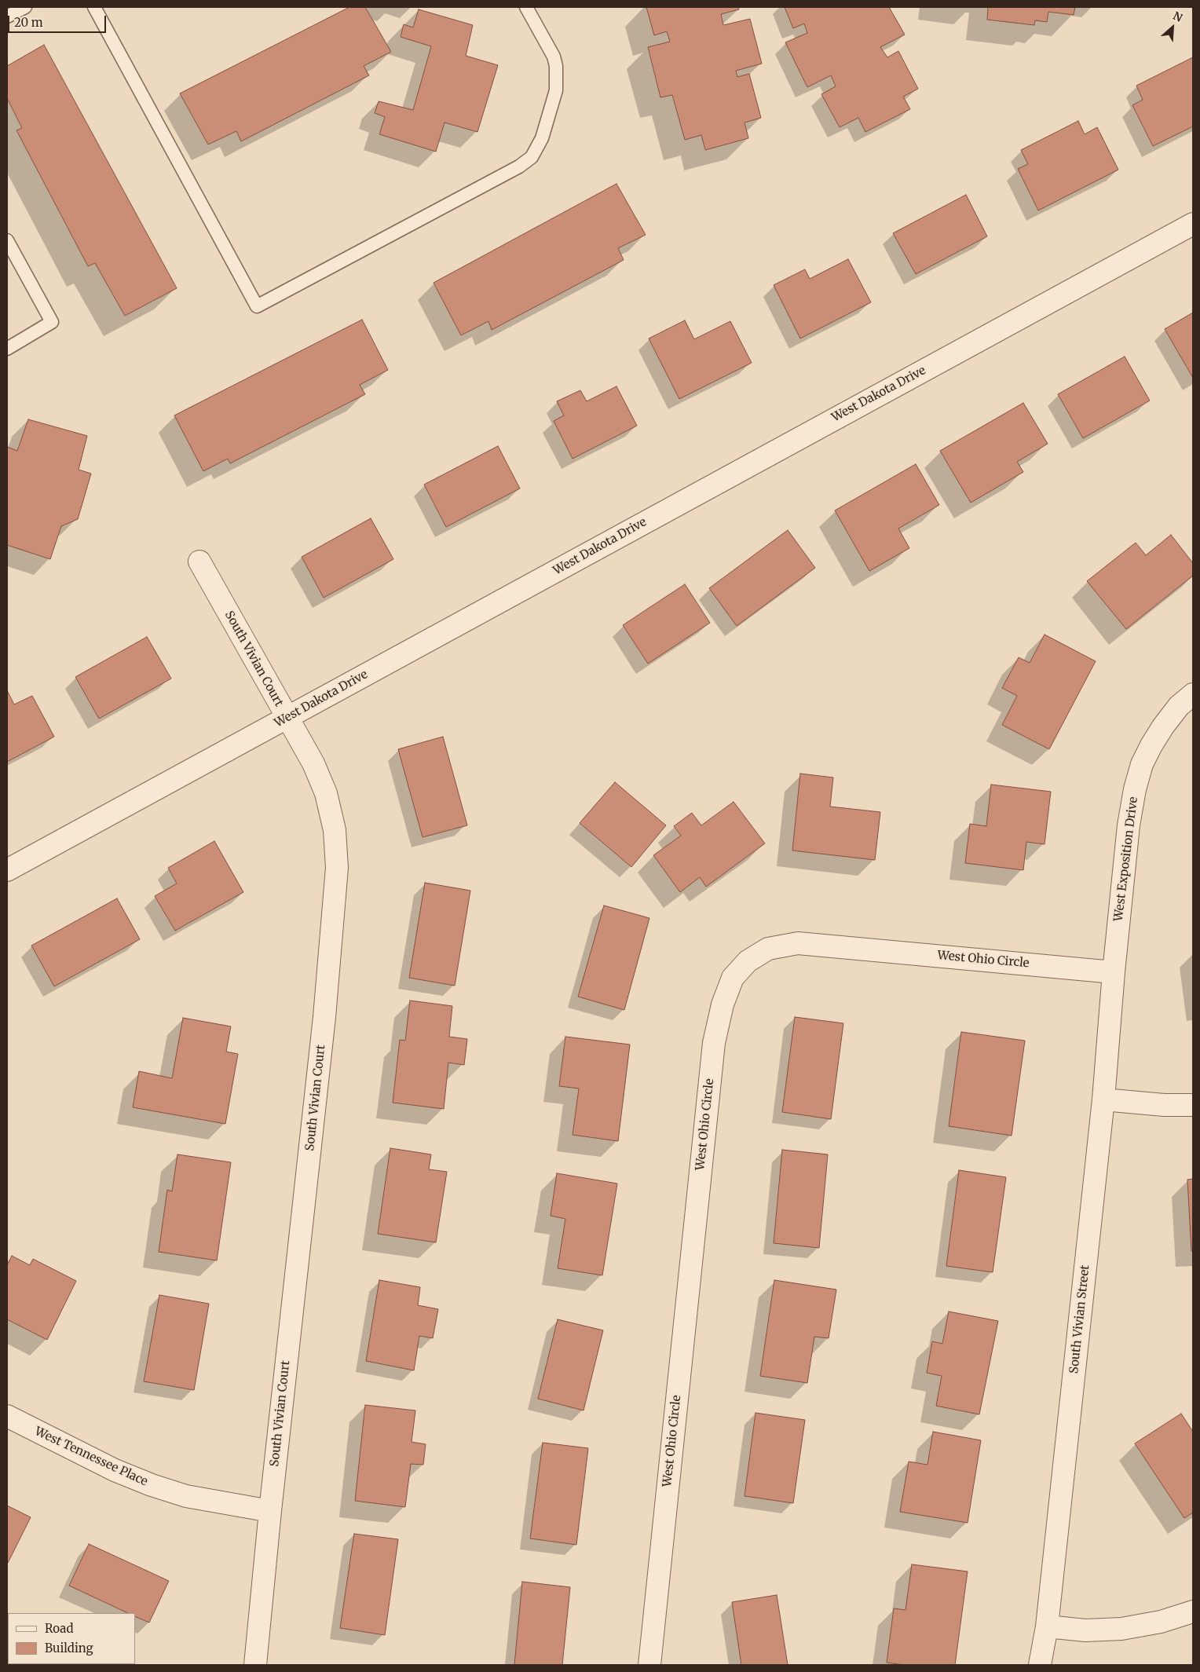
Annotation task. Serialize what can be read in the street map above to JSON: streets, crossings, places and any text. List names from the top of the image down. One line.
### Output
{"streets":{"street":["West Dakota Drive","South Vivian Court","West Exposition Drive","West Ohio Circle","South Vivian Street","West Tennessee Place"]},"crossings":[["West Dakota Drive","South Vivian Court"],["South Vivian Court","West Tennessee Place"],["West Exposition Drive","West Ohio Circle"],["West Exposition Drive","South Vivian Street"],["West Ohio Circle","South Vivian Street"]],"legend":["Road","Building"],"scale_bar":"20 m","north":"top right"}
